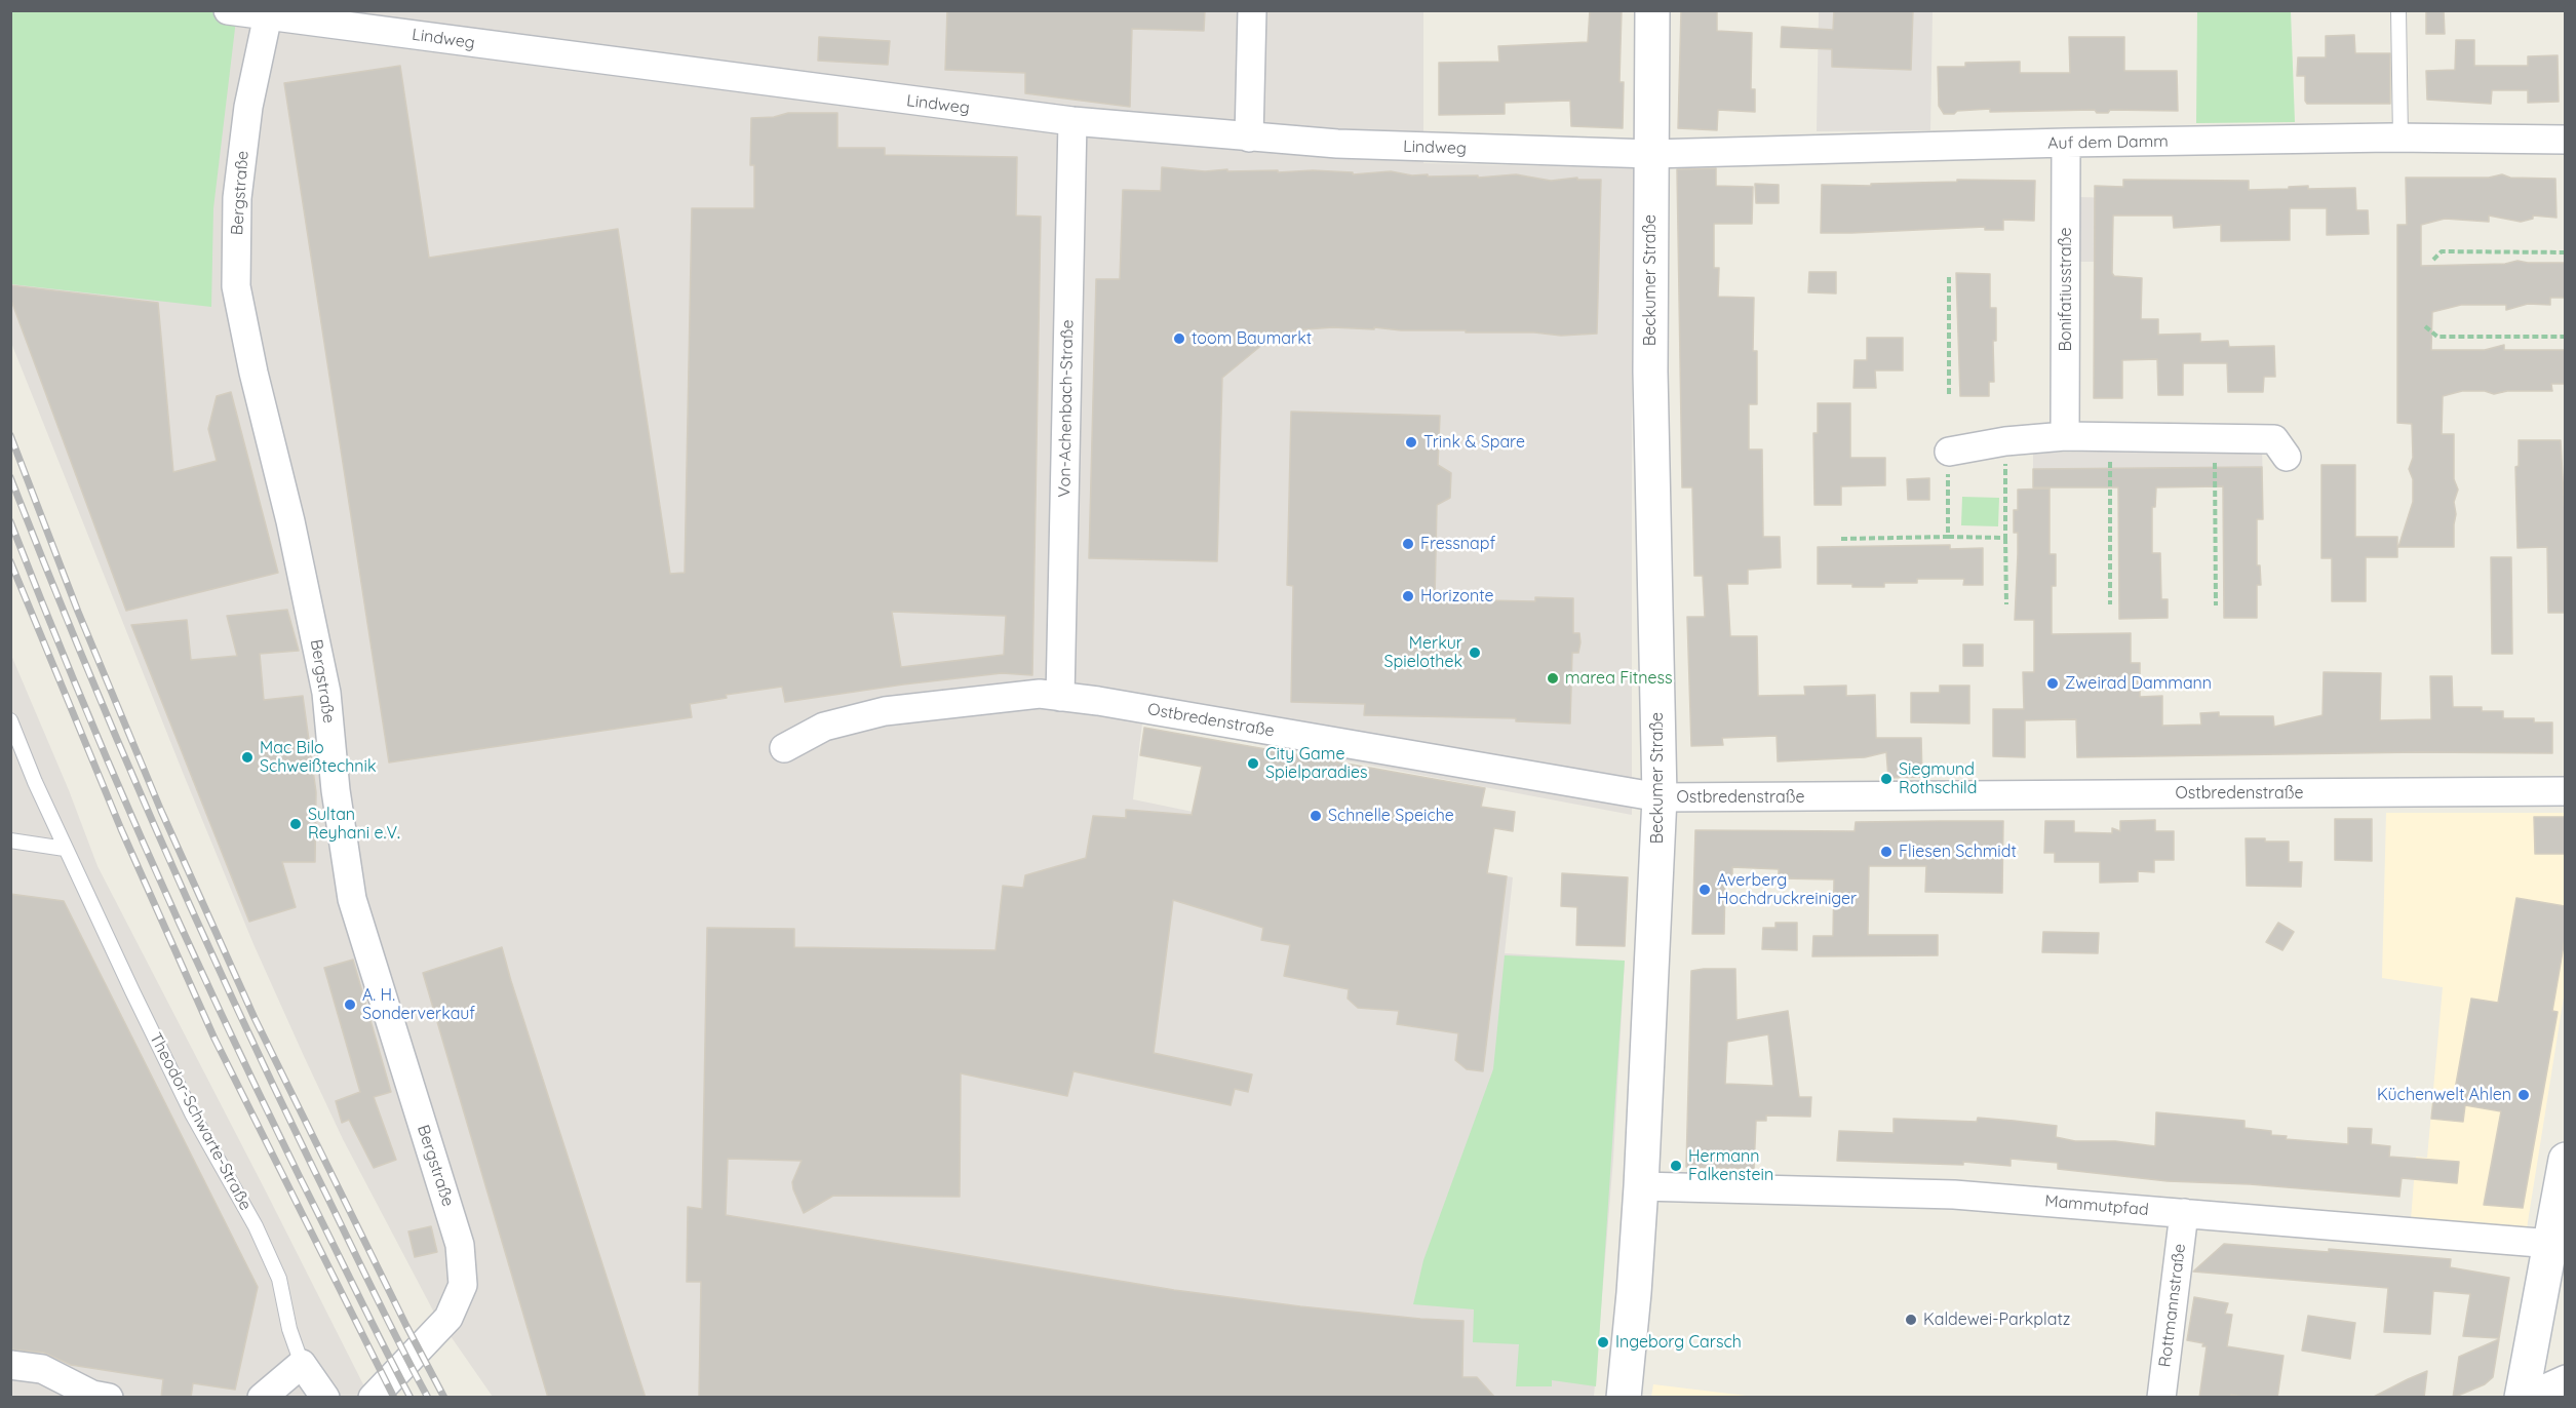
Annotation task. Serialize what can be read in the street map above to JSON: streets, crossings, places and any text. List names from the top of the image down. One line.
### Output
{"streets":{"street":["Lindweg","Auf dem Damm","Bergstraße","Beckumer Straße","Bonifatiusstraße","Von-Achenbach-Straße","Ostbredenstraße","Theodor-Schwarte-Straße","Mammutpfad","Rottmannstraße"]},"crossings":[["Lindweg","Auf dem Damm"],["Lindweg","Bergstraße"],["Lindweg","Beckumer Straße"],["Lindweg","Von-Achenbach-Straße"],["Auf dem Damm","Beckumer Straße"],["Auf dem Damm","Bonifatiusstraße"],["Beckumer Straße","Ostbredenstraße"],["Beckumer Straße","Mammutpfad"],["Von-Achenbach-Straße","Ostbredenstraße"],["Mammutpfad","Rottmannstraße"]],"places":["toom Baumarkt","Trink & Spare","Fressnapf","Horizonte","Merkur Spielothek","marea Fitness","Zweirad Dammann","Mac Bilo Schweißtechnik","City Game Spielparadies","Siegmund Rothschild","Schnelle Speiche","Sultan Reyhani e.V.","Fliesen Schmidt","Averberg Hochdruckreiniger","A. H. Sonderverkauf","Küchenwelt Ahlen","Hermann Falkenstein","Kaldewei-Parkplatz","Ingeborg Carsch"]}
